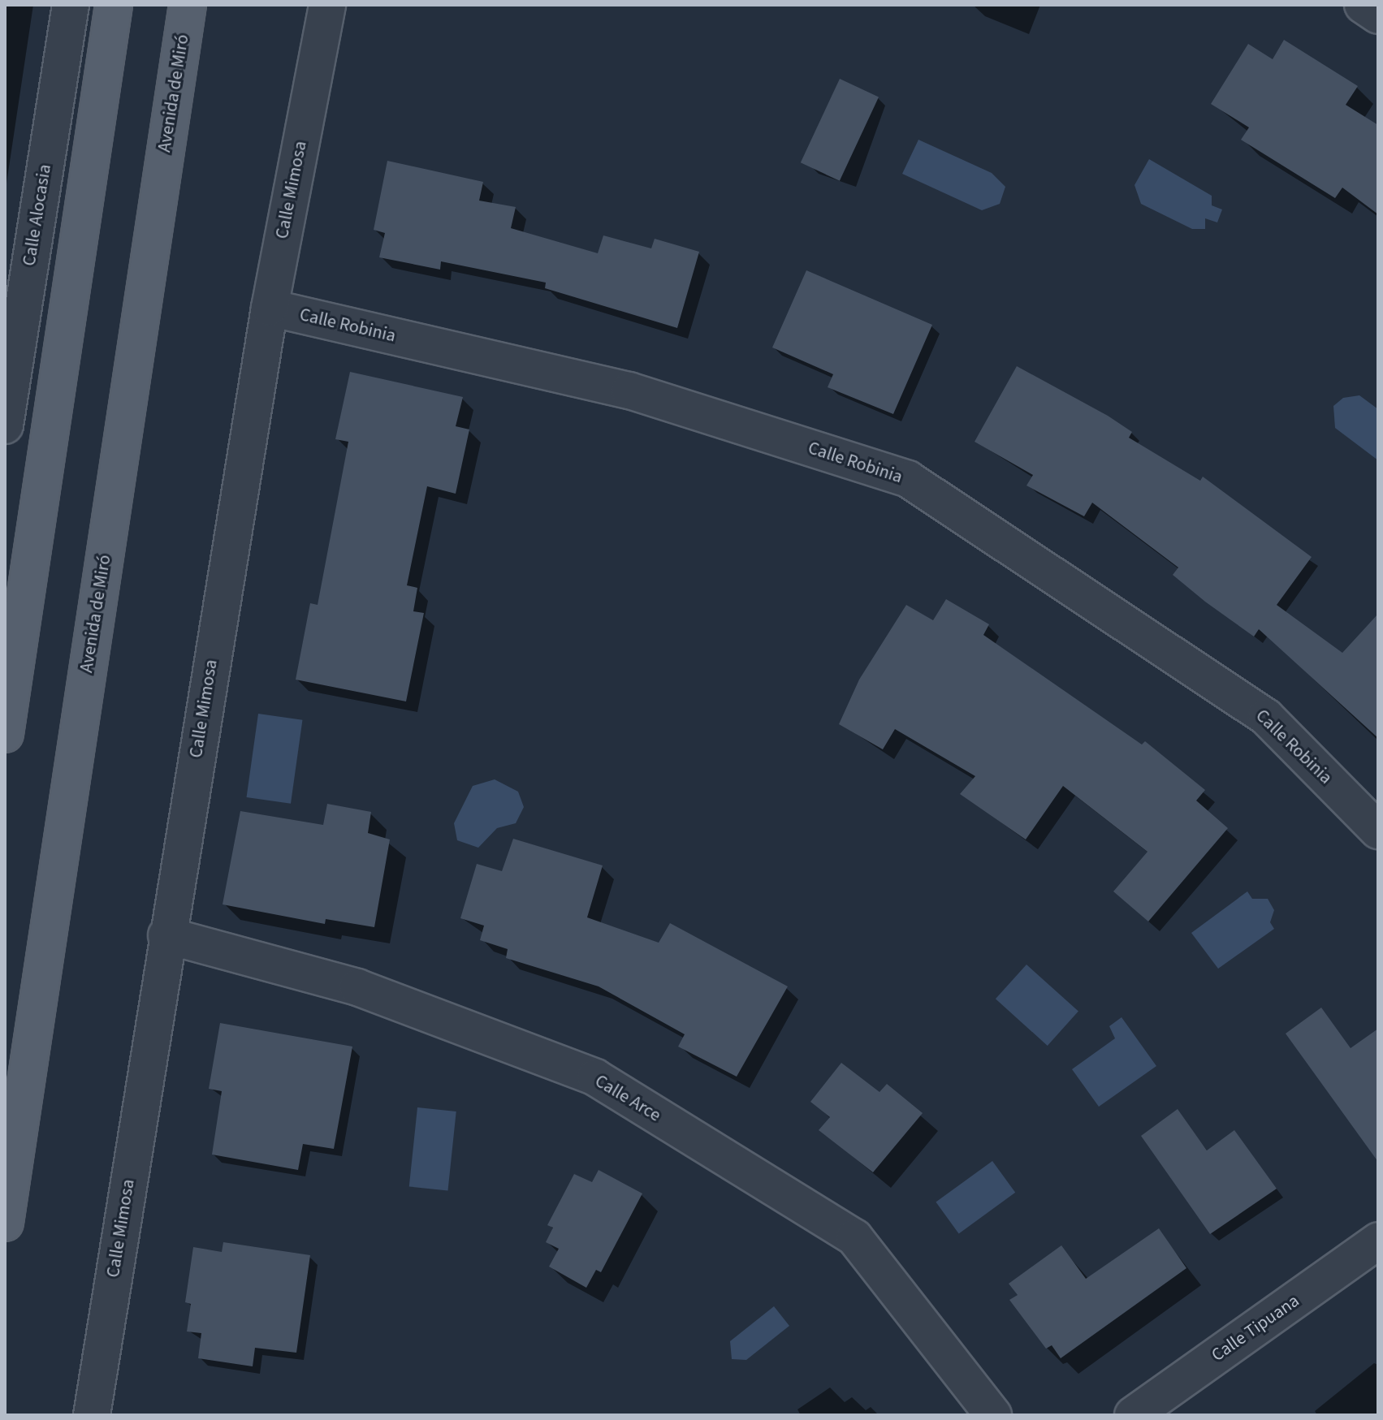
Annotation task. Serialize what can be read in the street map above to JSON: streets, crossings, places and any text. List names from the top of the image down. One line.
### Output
{"streets":{"main road":["Avenida de Miró"],"street":["Calle Mimosa","Calle Alocasia","Calle Robinia","Calle Arce","Calle Tipuana"]},"crossings":[["Calle Mimosa","Calle Robinia"],["Calle Mimosa","Calle Arce"]]}
